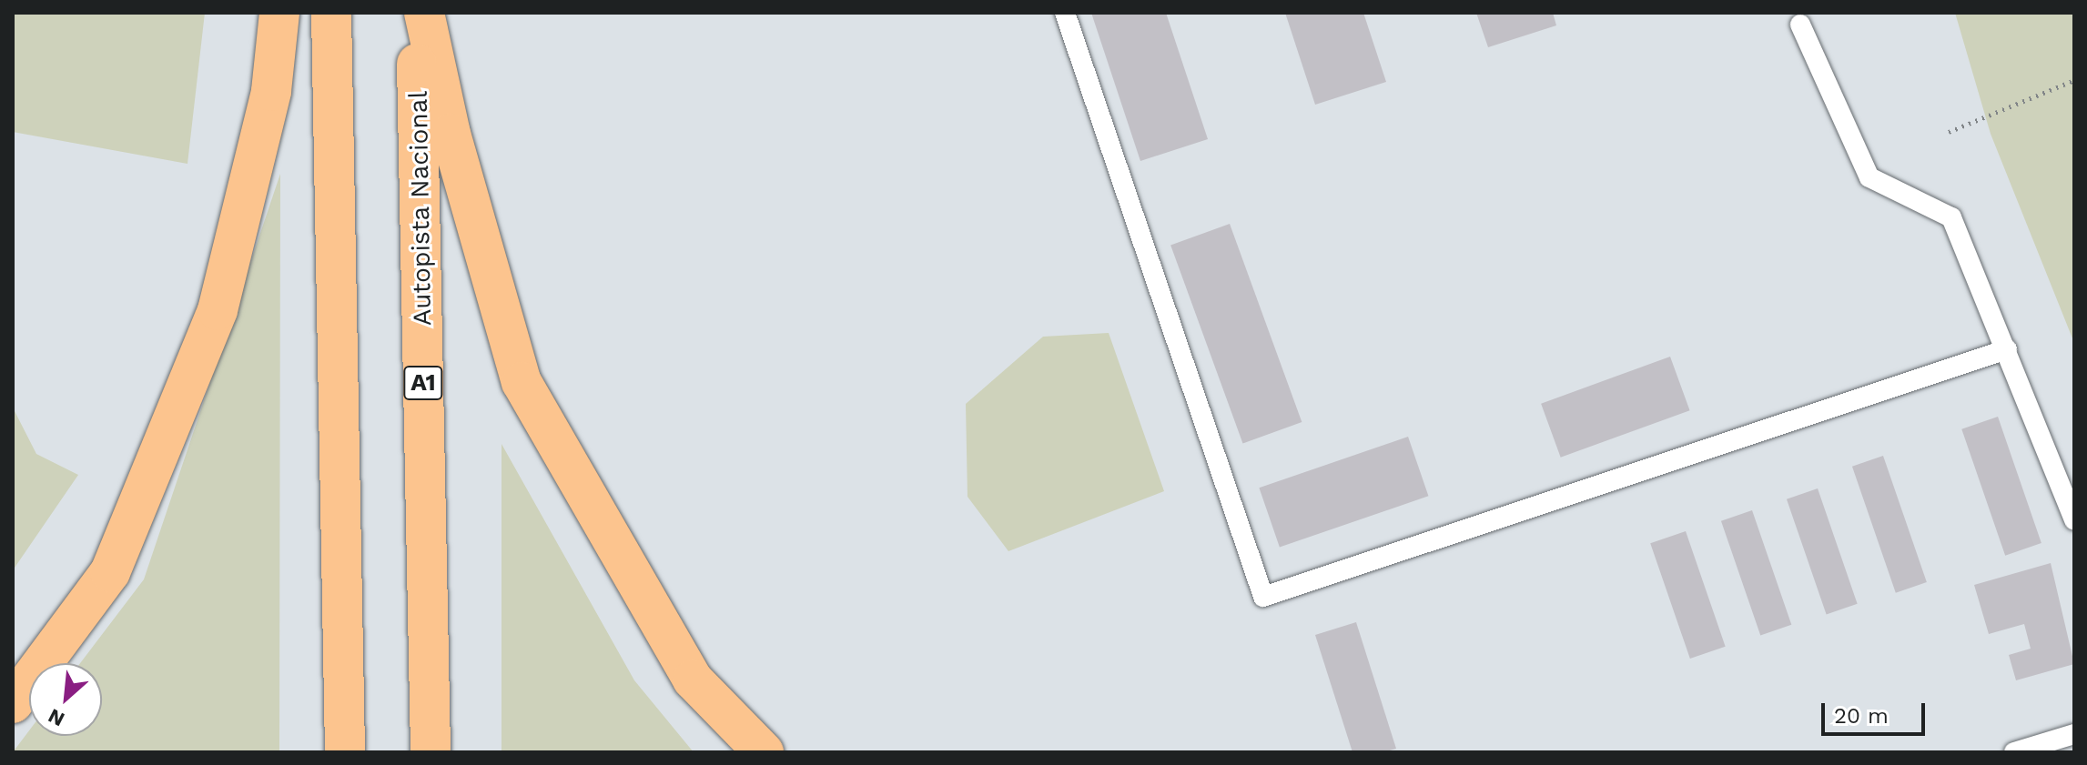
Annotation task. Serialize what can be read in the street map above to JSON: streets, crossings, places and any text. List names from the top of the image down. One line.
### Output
{"streets":{"highway":["Autopista Nacional","A1"]},"scale_bar":"20 m","north":"bottom left"}
